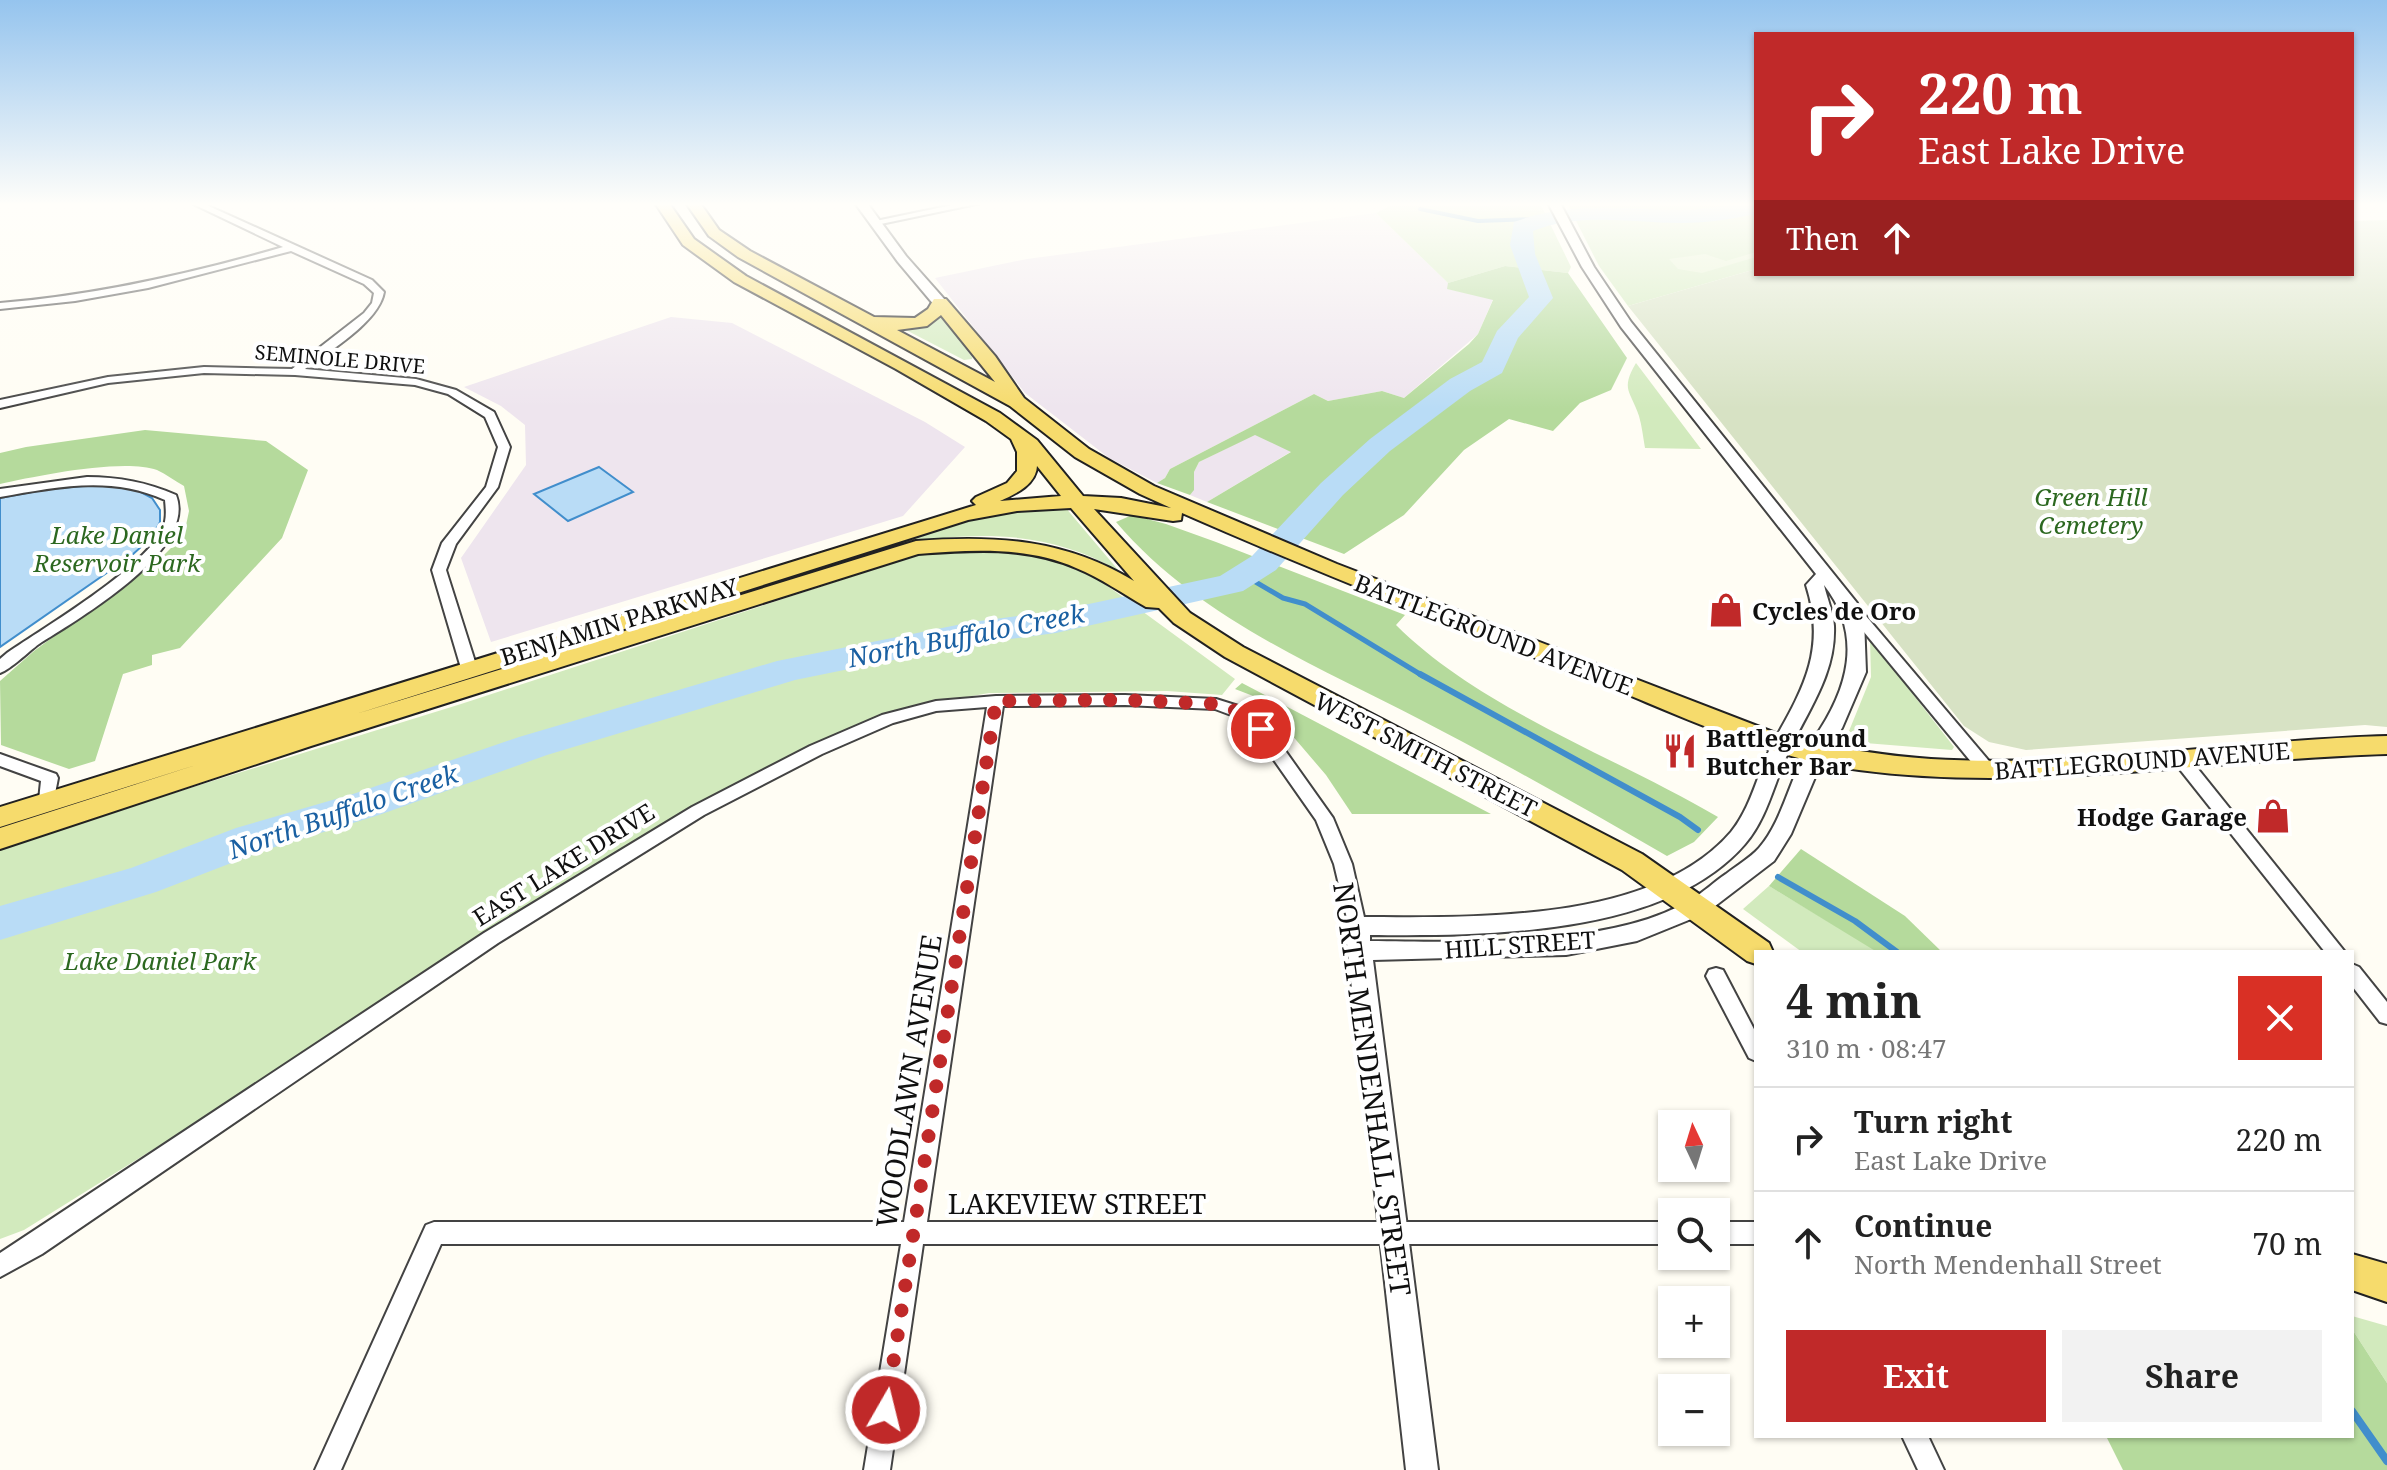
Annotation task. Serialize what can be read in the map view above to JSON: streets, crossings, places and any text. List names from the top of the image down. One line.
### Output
{"streets":{"main road":["BENJAMIN PARKWAY","BATTLEGROUND AVENUE","WEST SMITH STREET"],"street":["SEMINOLE DRIVE","EAST LAKE DRIVE","HILL STREET","WOODLAWN AVENUE","NORTH MENDENHALL STREET","LAKEVIEW STREET"]},"crossings":[["SEMINOLE DRIVE","BENJAMIN PARKWAY"],["BENJAMIN PARKWAY","BATTLEGROUND AVENUE"],["BENJAMIN PARKWAY","WEST SMITH STREET"],["BATTLEGROUND AVENUE","HILL STREET"],["WEST SMITH STREET","HILL STREET"],["EAST LAKE DRIVE","WOODLAWN AVENUE"],["EAST LAKE DRIVE","NORTH MENDENHALL STREET"],["HILL STREET","NORTH MENDENHALL STREET"],["WOODLAWN AVENUE","LAKEVIEW STREET"],["NORTH MENDENHALL STREET","LAKEVIEW STREET"]],"water":["North Buffalo Creek"],"parks":["Green Hill Cemetery","Lake Daniel Reservoir Park","Lake Daniel Park"],"places":{"shop":["Cycles de Oro","Hodge Garage"],"restaurant":["Battleground Butcher Bar"]},"north":"top","page":{"turn":["220 m","East Lake Drive"],"then":"Then","heading":["4 min","310 m · 08:47"],"list":[{"name":"Turn right","note":"East Lake Drive","value":"220 m"},{"name":"Continue","note":"North Mendenhall Street","value":"70 m"}],"map_buttons":["+","−"],"buttons":["Exit","Share"]}}
